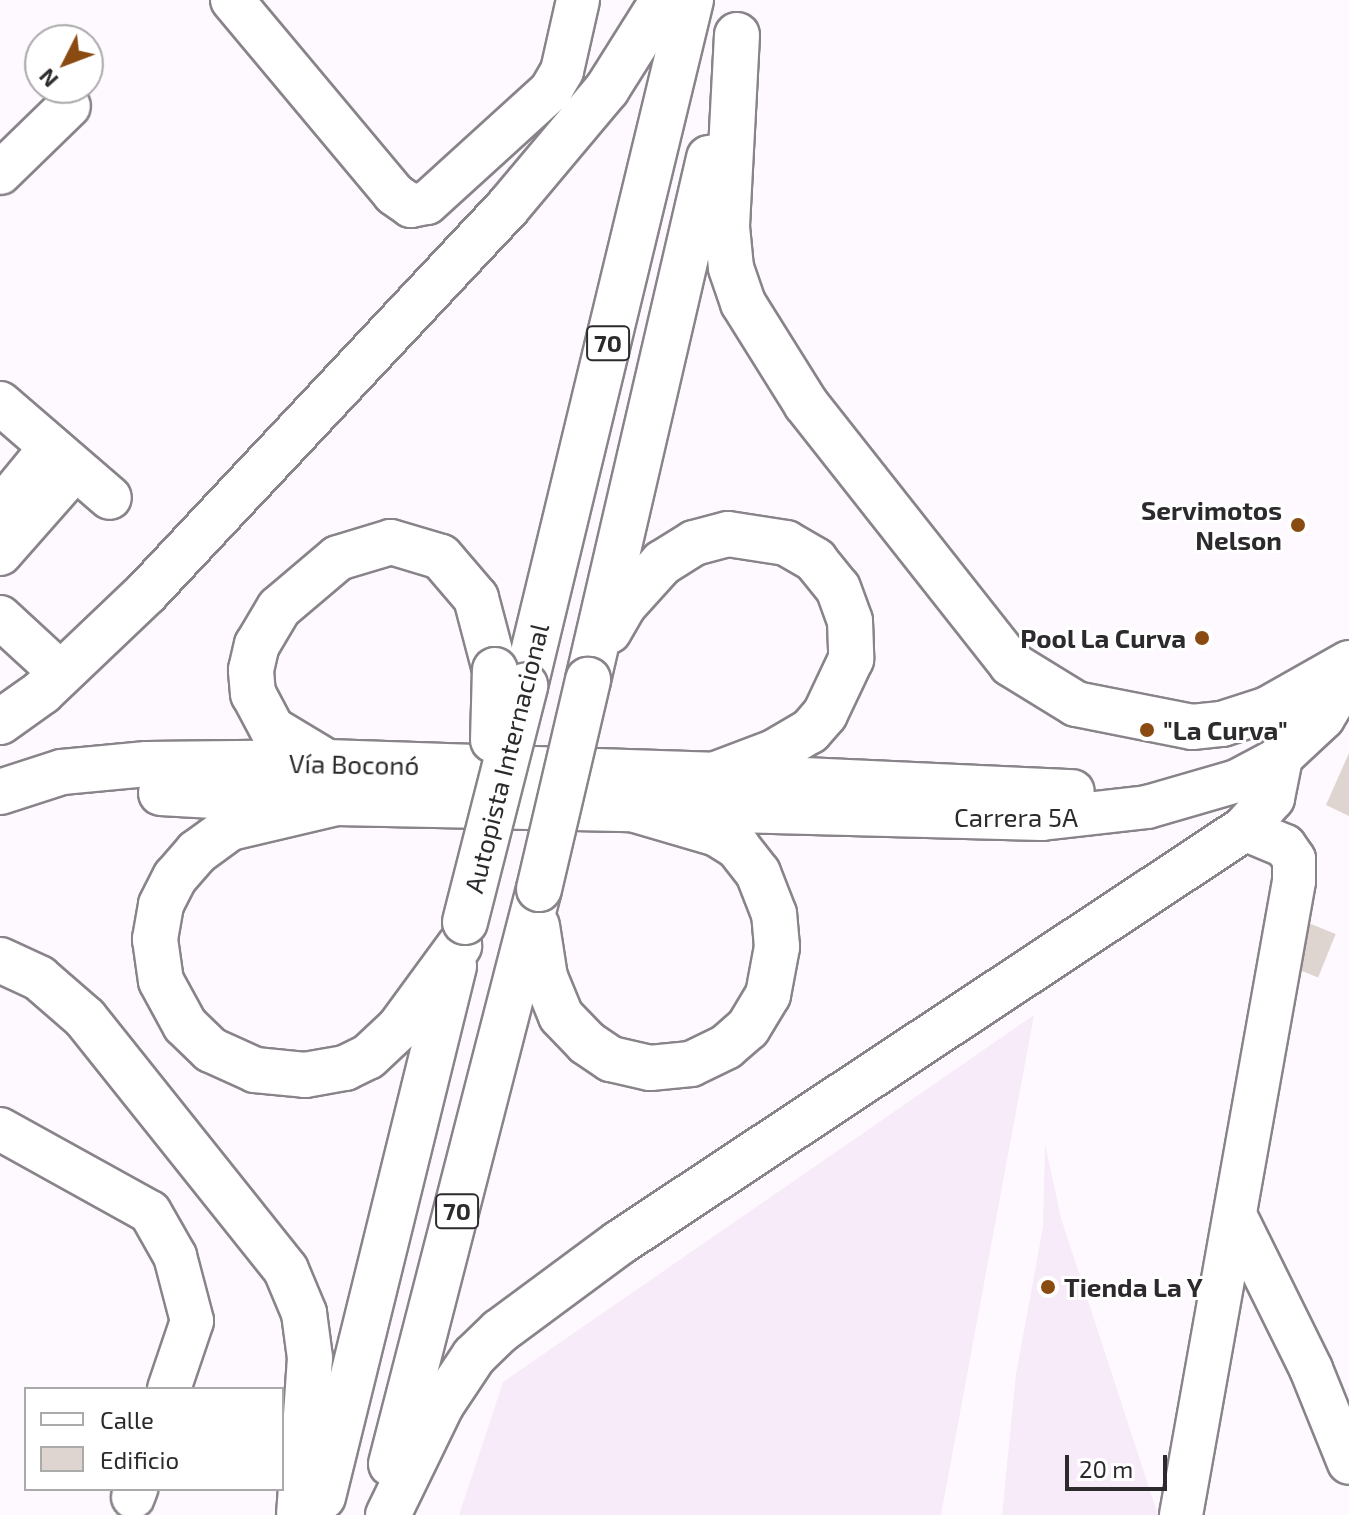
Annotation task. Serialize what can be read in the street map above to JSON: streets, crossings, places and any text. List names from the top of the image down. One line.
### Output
{"streets":{"main road":["70","Autopista Internacional","Vía Boconó"],"street":["Carrera 5A"]},"crossings":[["70","Vía Boconó"],["Vía Boconó","Carrera 5A"]],"places":["Servimotos Nelson","Pool La Curva","\"La Curva\"","Tienda La Y"],"legend":["Calle","Edificio"],"scale_bar":"20 m","north":"bottom left"}
